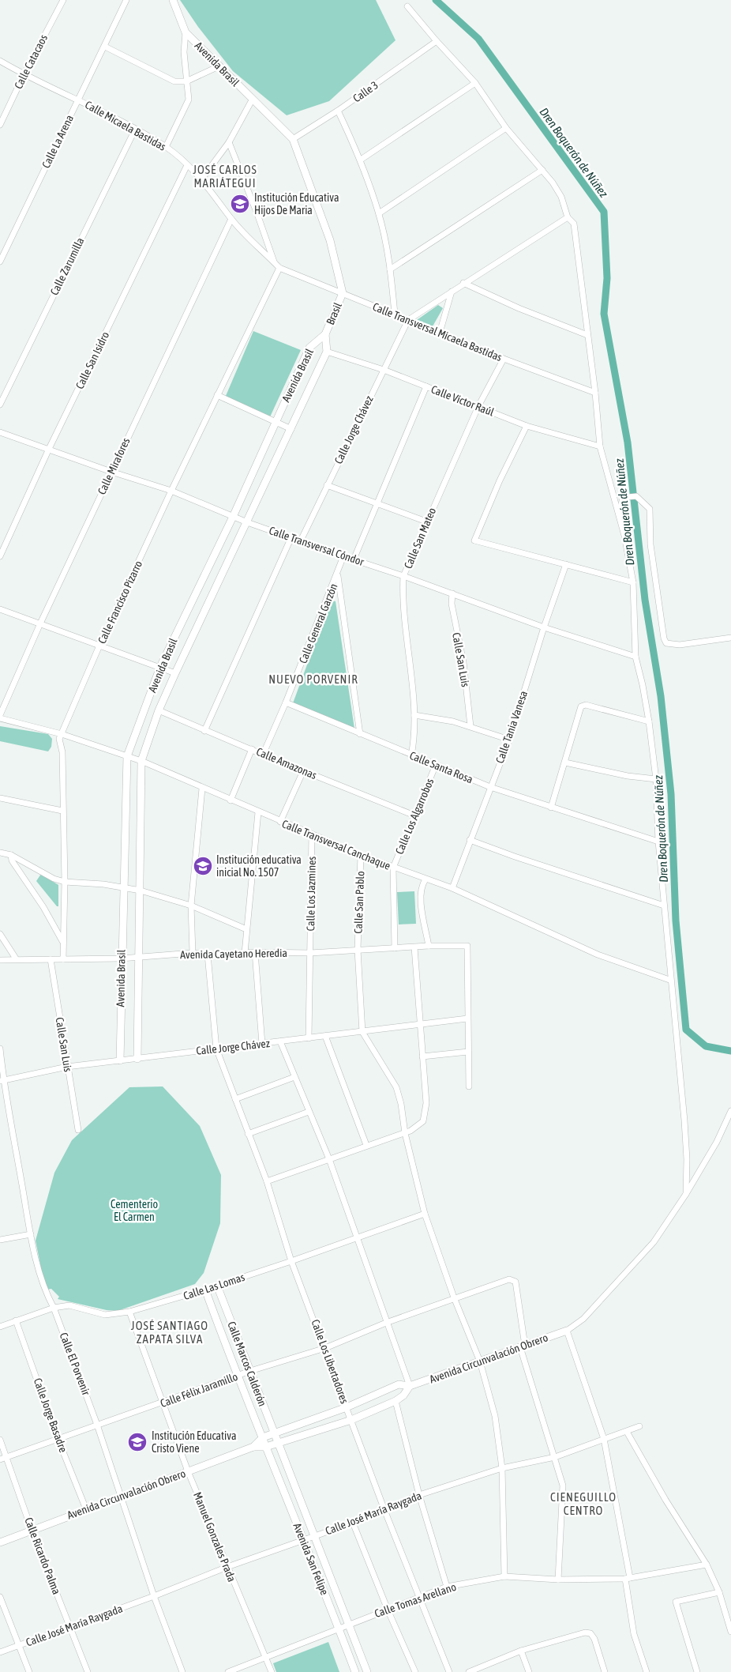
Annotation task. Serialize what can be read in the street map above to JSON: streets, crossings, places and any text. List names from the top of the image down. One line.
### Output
{"streets":{"street":["Calle Catacaos","Avenida Brasil","Calle 3","Calle Micaela Bastidas","Calle La Arena","Calle Zarumilla","Brasil","Calle Transversal Micaela Bastidas","Calle San Isidro","Calle Víctor Raúl","Calle Jorge Chávez","Calle Mirafores","Calle San Mateo","Calle Transversal Cóndor","Calle Francisco Pizarro","Calle General Garzón","Calle San Luis","Calle Tania Vanesa","Calle Amazonas","Calle Santa Rosa","Calle Los Algarrobos","Calle Transversal Canchaque","Calle Los Jazmines","Calle San Pablo","Avenida Cayetano Heredia","Calle Las Lomas","Avenida Circunvalación Obrero","Calle Los Libertadores","Calle El Porvenir","Calle Marcos Calderón","Calle Félix Jaramillo","Calle Jorge Basadre","Calle José María Raygada","Manuel Gonzales Prada","Calle Ricardo Palma","Avenida San Felipe","Calle Tomas Arellano"]},"crossings":[["Calle Catacaos","Calle Micaela Bastidas"],["Avenida Brasil","Calle 3"],["Avenida Brasil","Brasil"],["Avenida Brasil","Calle Transversal Micaela Bastidas"],["Avenida Brasil","Calle Víctor Raúl"],["Avenida Brasil","Calle Jorge Chávez"],["Avenida Brasil","Calle Transversal Cóndor"],["Avenida Brasil","Calle Amazonas"],["Avenida Brasil","Calle Transversal Canchaque"],["Avenida Brasil","Avenida Cayetano Heredia"],["Calle Micaela Bastidas","Calle La Arena"],["Calle Micaela Bastidas","Calle Zarumilla"],["Calle Micaela Bastidas","Calle Transversal Micaela Bastidas"],["Calle Micaela Bastidas","Calle San Isidro"],["Calle Micaela Bastidas","Calle Mirafores"],["Calle Micaela Bastidas","Calle Francisco Pizarro"],["Brasil","Calle Transversal Micaela Bastidas"],["Calle Transversal Micaela Bastidas","Calle Jorge Chávez"],["Calle Transversal Micaela Bastidas","Calle San Mateo"],["Calle Transversal Micaela Bastidas","Calle Francisco Pizarro"],["Calle San Isidro","Calle Transversal Cóndor"],["Calle Víctor Raúl","Calle Jorge Chávez"],["Calle Víctor Raúl","Calle San Mateo"],["Calle Jorge Chávez","Calle Transversal Cóndor"],["Calle Jorge Chávez","Calle San Luis"],["Calle Jorge Chávez","Calle Los Jazmines"],["Calle Jorge Chávez","Calle San Pablo"],["Calle Jorge Chávez","Avenida Cayetano Heredia"],["Calle Jorge Chávez","Calle Los Libertadores"],["Calle Jorge Chávez","Calle El Porvenir"],["Calle Mirafores","Calle Transversal Cóndor"],["Calle Mirafores","Calle Transversal Canchaque"],["Calle San Mateo","Calle Transversal Cóndor"],["Calle San Mateo","Calle Santa Rosa"],["Calle Transversal Cóndor","Calle Francisco Pizarro"],["Calle Transversal Cóndor","Calle General Garzón"],["Calle Transversal Cóndor","Calle San Luis"],["Calle Transversal Cóndor","Calle Tania Vanesa"],["Calle Francisco Pizarro","Calle Transversal Canchaque"],["Calle Francisco Pizarro","Avenida Cayetano Heredia"],["Calle General Garzón","Calle Amazonas"],["Calle General Garzón","Calle Santa Rosa"],["Calle San Luis","Avenida Cayetano Heredia"],["Calle Tania Vanesa","Calle Santa Rosa"],["Calle Tania Vanesa","Calle Transversal Canchaque"],["Calle Amazonas","Calle Los Algarrobos"],["Calle Santa Rosa","Calle Los Algarrobos"],["Calle Los Algarrobos","Calle Transversal Canchaque"],["Calle Transversal Canchaque","Calle Los Jazmines"],["Calle Transversal Canchaque","Calle San Pablo"],["Calle Los Jazmines","Avenida Cayetano Heredia"],["Calle San Pablo","Avenida Cayetano Heredia"],["Avenida Cayetano Heredia","Calle Los Libertadores"],["Calle Las Lomas","Calle Los Libertadores"],["Calle Las Lomas","Calle El Porvenir"],["Calle Las Lomas","Calle Marcos Calderón"],["Calle Las Lomas","Calle Jorge Basadre"],["Calle Las Lomas","Manuel Gonzales Prada"],["Avenida Circunvalación Obrero","Calle Los Libertadores"],["Avenida Circunvalación Obrero","Calle El Porvenir"],["Avenida Circunvalación Obrero","Calle Marcos Calderón"],["Avenida Circunvalación Obrero","Calle Félix Jaramillo"],["Avenida Circunvalación Obrero","Calle Jorge Basadre"],["Avenida Circunvalación Obrero","Manuel Gonzales Prada"],["Avenida Circunvalación Obrero","Calle Ricardo Palma"],["Avenida Circunvalación Obrero","Avenida San Felipe"],["Calle Los Libertadores","Calle Félix Jaramillo"],["Calle Los Libertadores","Calle José María Raygada"],["Calle Los Libertadores","Calle Tomas Arellano"],["Calle El Porvenir","Calle Félix Jaramillo"],["Calle El Porvenir","Calle José María Raygada"],["Calle Marcos Calderón","Calle Félix Jaramillo"],["Calle Marcos Calderón","Avenida San Felipe"],["Calle Félix Jaramillo","Calle Jorge Basadre"],["Calle Félix Jaramillo","Manuel Gonzales Prada"],["Calle Félix Jaramillo","Calle Ricardo Palma"],["Calle José María Raygada","Manuel Gonzales Prada"],["Calle José María Raygada","Calle Ricardo Palma"],["Calle José María Raygada","Avenida San Felipe"],["Manuel Gonzales Prada","Calle Tomas Arellano"],["Avenida San Felipe","Calle Tomas Arellano"]],"districts":["JOSÉ CARLOS MARIÁTEGUI","NUEVO PORVENIR","JOSÉ SANTIAGO ZAPATA SILVA","CIENEGUILLO CENTRO"],"water":["Dren Boquerón de Núñez"],"parks":["Cementerio El Carmen"],"places":{"school or university":["Institución Educativa Hijos De Maria","Institución educativa inicial No. 1507","Institución Educativa Cristo Viene"]}}
